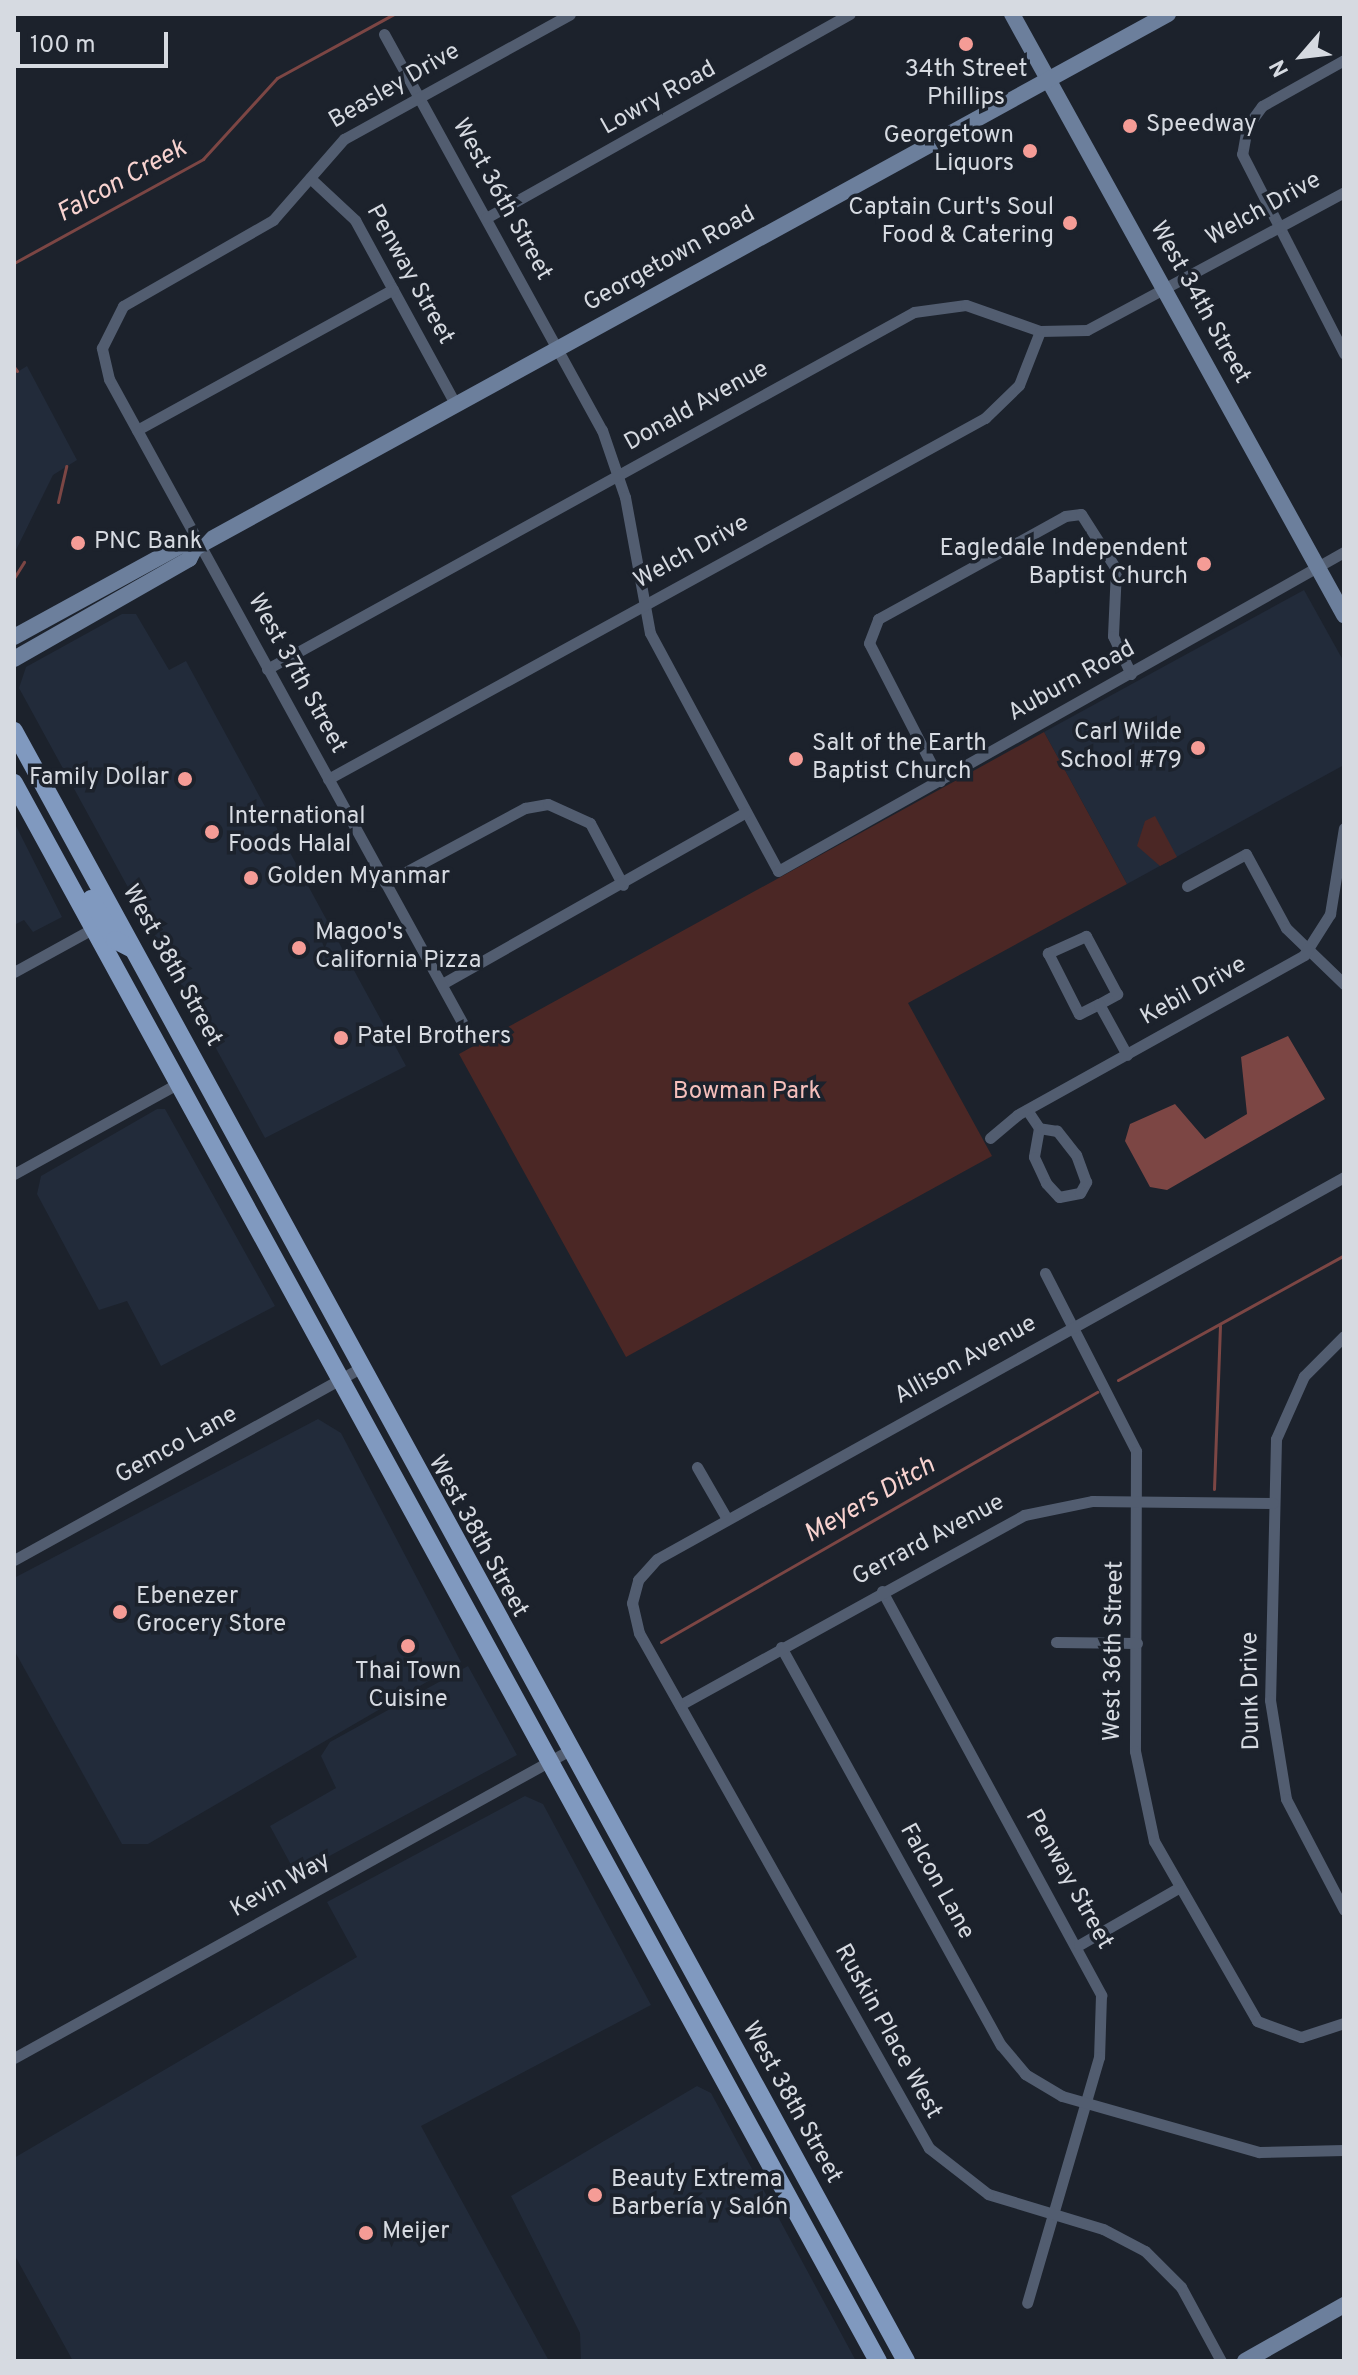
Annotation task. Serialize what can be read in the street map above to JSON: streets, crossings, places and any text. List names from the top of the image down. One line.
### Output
{"streets":{"main road":["Georgetown Road","West 34th Street","West 38th Street"],"street":["Beasley Drive","Lowry Road","West 36th Street","Welch Drive","Penway Street","Donald Avenue","West 37th Street","Auburn Road","Kebil Drive","Allison Avenue","Gemco Lane","Gerrard Avenue","Dunk Drive","Falcon Lane","Kevin Way","Ruskin Place West"]},"crossings":[["Beasley Drive","West 36th Street"],["Beasley Drive","Penway Street"],["Beasley Drive","West 37th Street"],["Lowry Road","West 36th Street"],["West 36th Street","Welch Drive"],["West 36th Street","Georgetown Road"],["West 36th Street","Donald Avenue"],["West 36th Street","Auburn Road"],["West 36th Street","Allison Avenue"],["West 36th Street","Gerrard Avenue"],["Welch Drive","West 34th Street"],["Welch Drive","Donald Avenue"],["Welch Drive","West 37th Street"],["Georgetown Road","Penway Street"],["Georgetown Road","West 34th Street"],["Georgetown Road","West 37th Street"],["Penway Street","Gerrard Avenue"],["Penway Street","Falcon Lane"],["Penway Street","Ruskin Place West"],["West 34th Street","Donald Avenue"],["West 34th Street","Auburn Road"],["Donald Avenue","West 37th Street"],["West 38th Street","Gemco Lane"],["West 38th Street","Kevin Way"],["Allison Avenue","Ruskin Place West"],["Gerrard Avenue","Dunk Drive"],["Gerrard Avenue","Falcon Lane"],["Gerrard Avenue","Ruskin Place West"]],"water":["Falcon Creek","Meyers Ditch"],"parks":["Bowman Park"],"places":["34th Street Phillips","Speedway","Georgetown Liquors","Captain Curt's Soul Food & Catering","PNC Bank","Eagledale Independent Baptist Church","Carl Wilde School #79","Salt of the Earth Baptist Church","Family Dollar","International Foods Halal","Golden Myanmar","Magoo's California Pizza","Patel Brothers","Ebenezer Grocery Store","Thai Town Cuisine","Beauty Extrema Barbería y Salón","Meijer"],"scale_bar":"100 m","north":"bottom left"}
